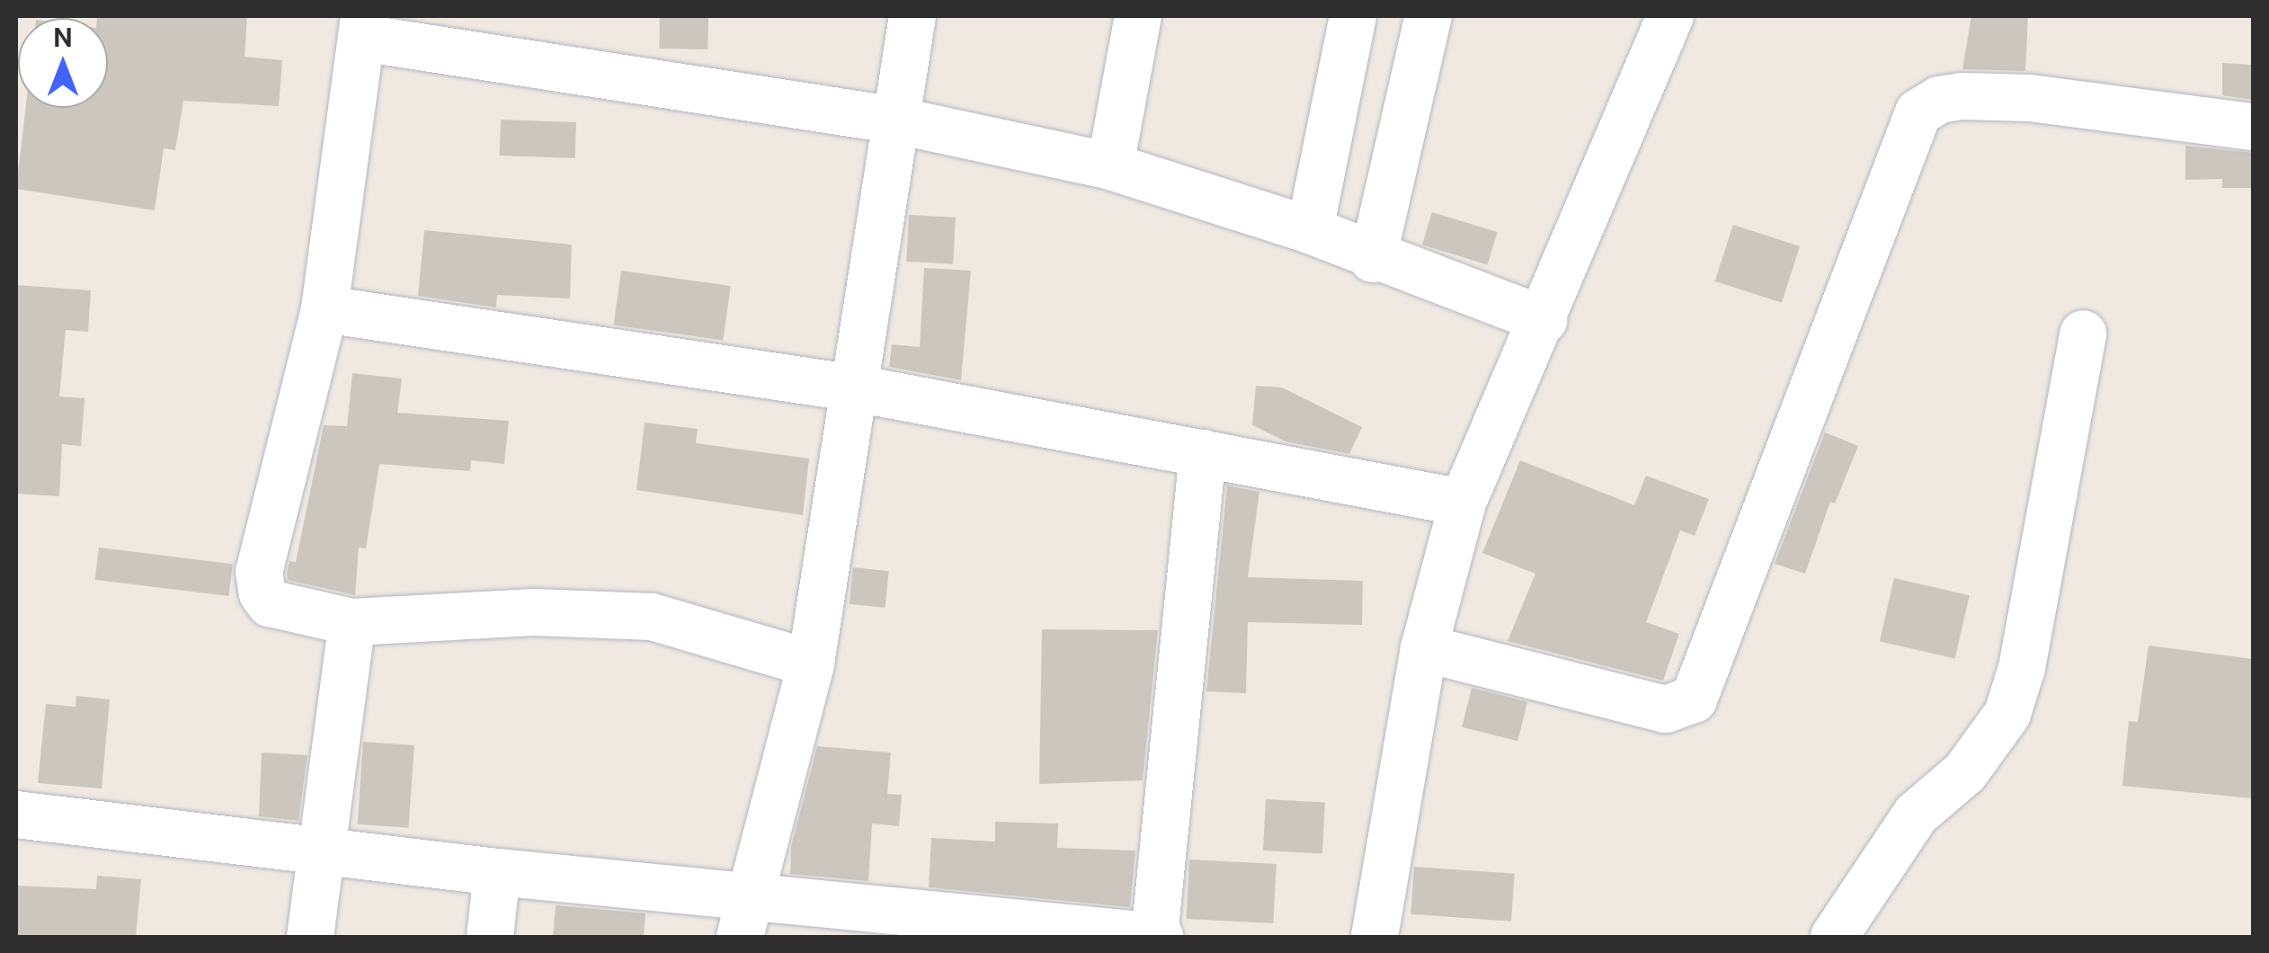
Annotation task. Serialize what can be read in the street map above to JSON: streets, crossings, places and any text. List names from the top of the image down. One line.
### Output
{"north":"top"}
